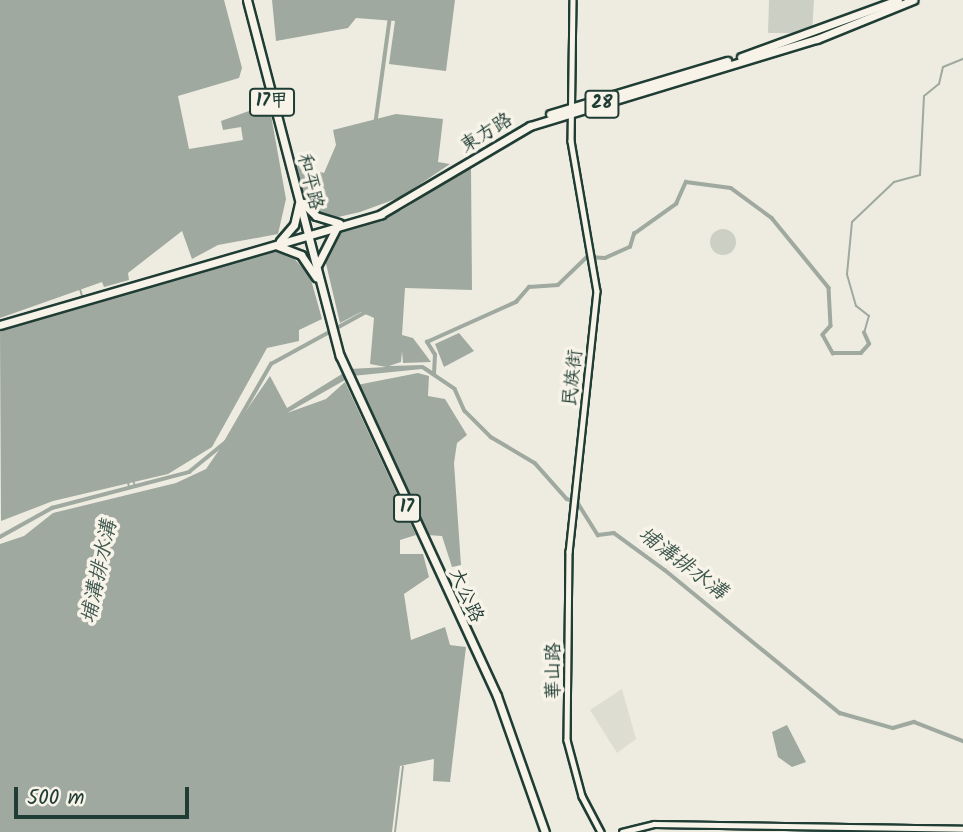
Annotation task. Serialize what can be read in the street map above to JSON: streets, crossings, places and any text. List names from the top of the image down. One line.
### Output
{"streets":{"main road":["17甲","28","東方路","和平路","17","大公路"],"street":["民族街","華山路"]},"crossings":[["東方路","和平路"],["東方路","民族街"],["和平路","大公路"],["民族街","華山路"]],"water":["埔溝排水溝"],"scale_bar":"500 m"}
